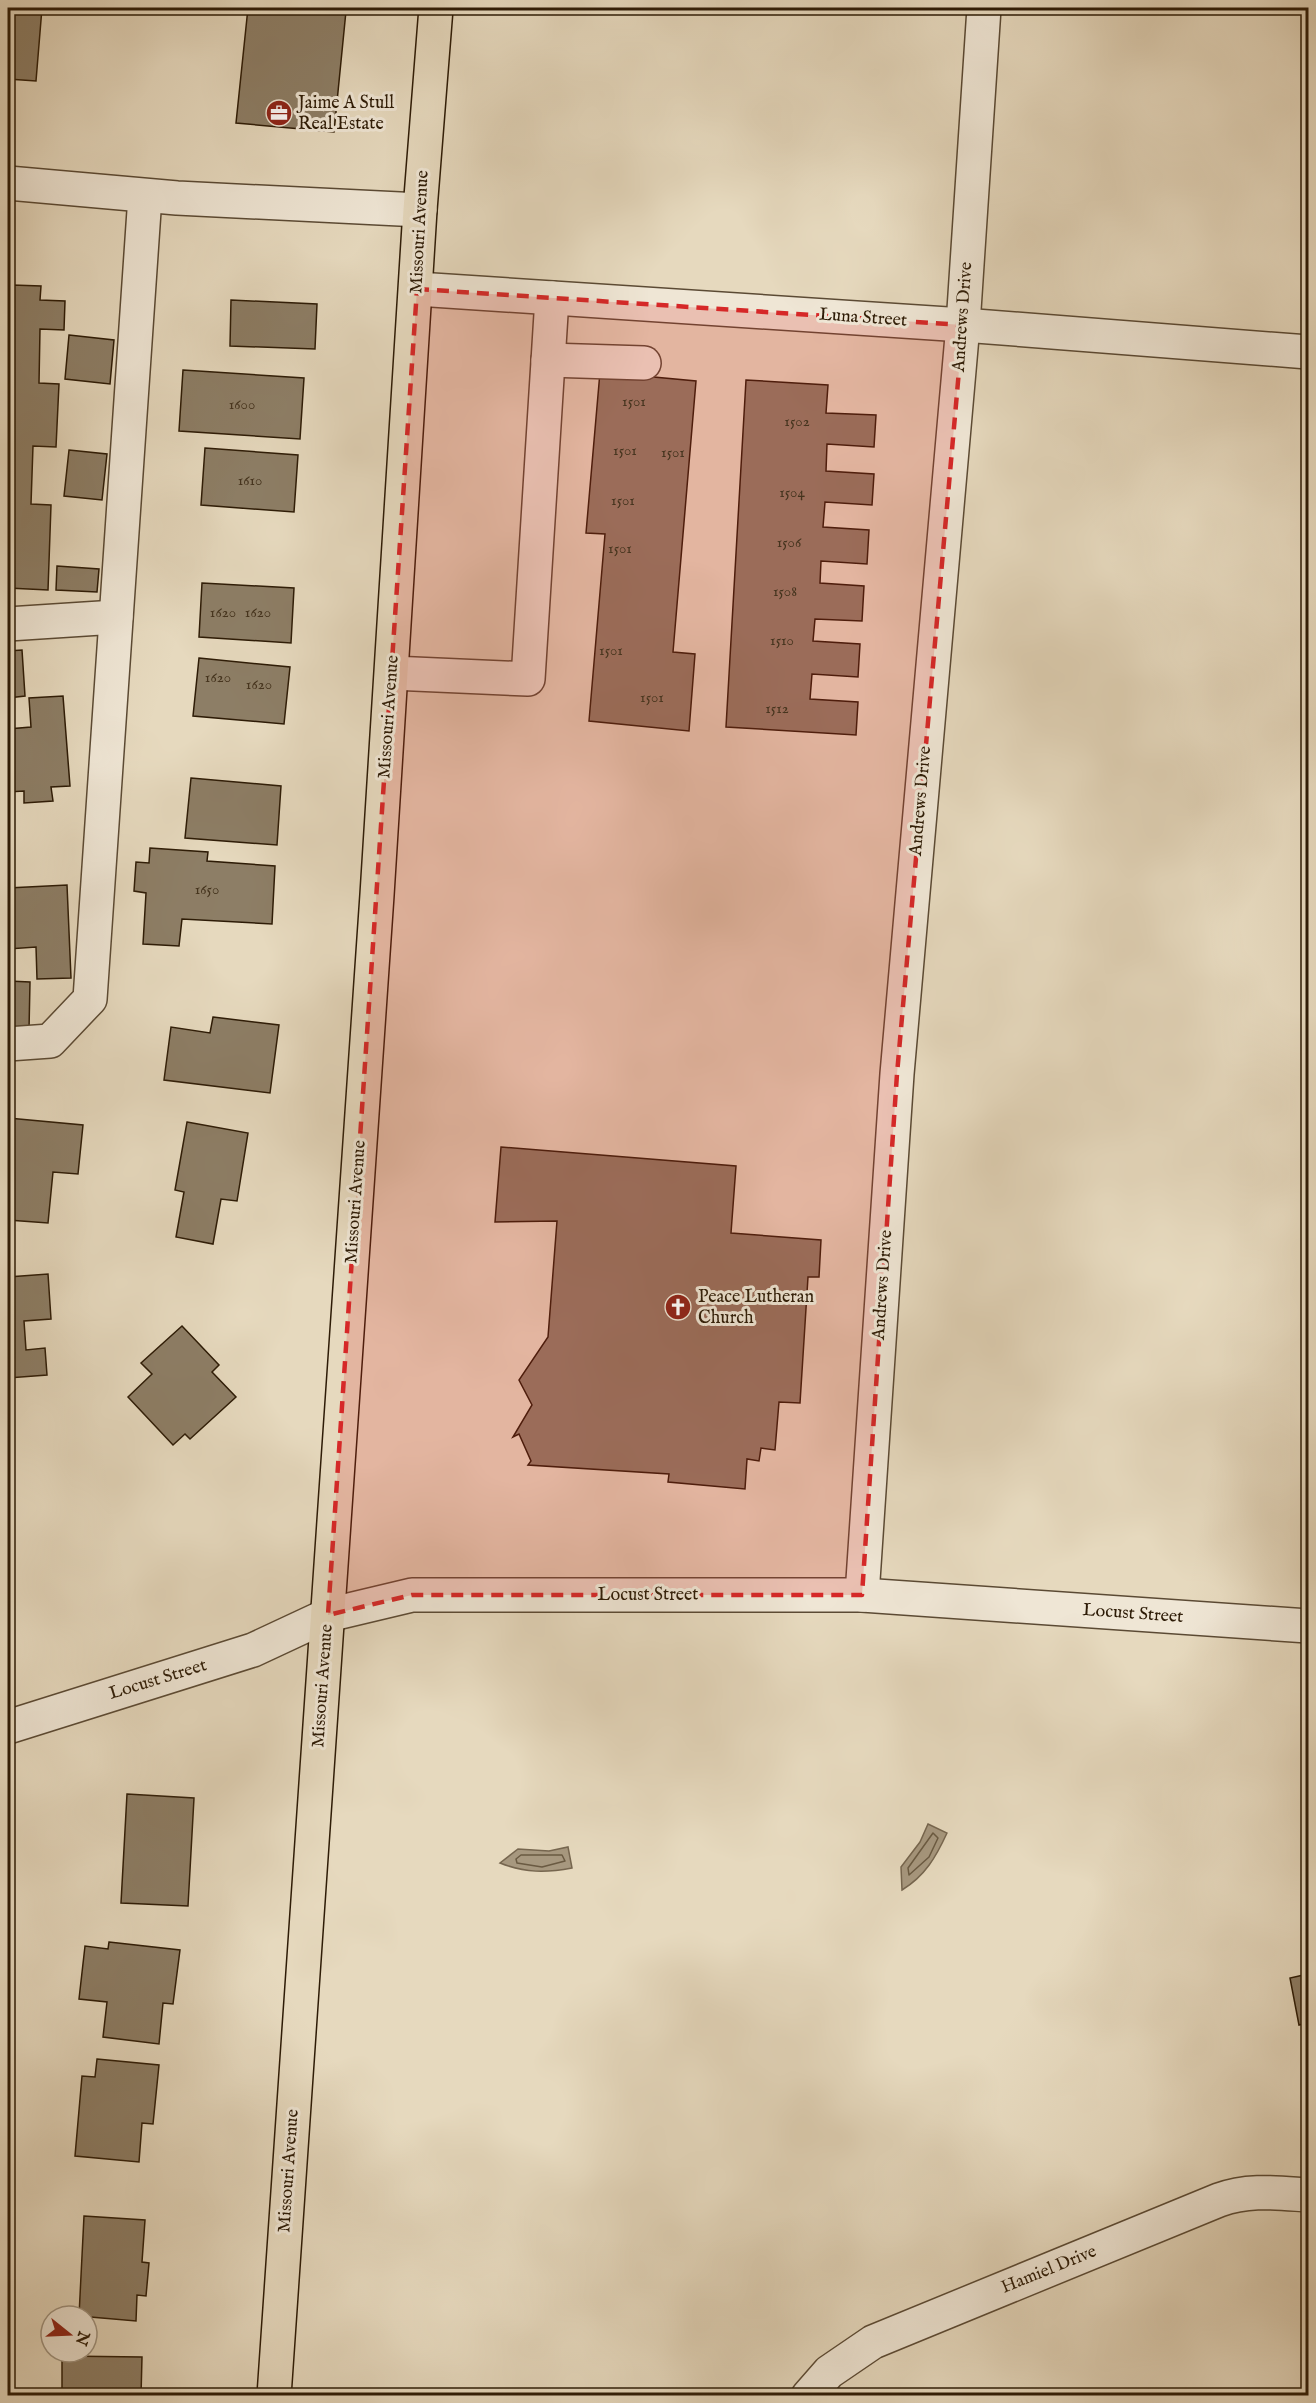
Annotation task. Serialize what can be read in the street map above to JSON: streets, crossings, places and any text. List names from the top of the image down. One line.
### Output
{"streets":{"main road":["Missouri Avenue"],"street":["Andrews Drive","Luna Street","Locust Street","Hamiel Drive"]},"crossings":[["Missouri Avenue","Luna Street"],["Missouri Avenue","Locust Street"],["Andrews Drive","Luna Street"],["Andrews Drive","Locust Street"]],"places":{"office":["Jaime A Stull Real Estate"],"church":["Peace Lutheran Church"]},"house_numbers":["1501","1600","1502","1501","1501","1610","1504","1501","1506","1501","1508","1620","1620","1510","1501","1620","1620","1501","1512","1650"],"north":"right"}
